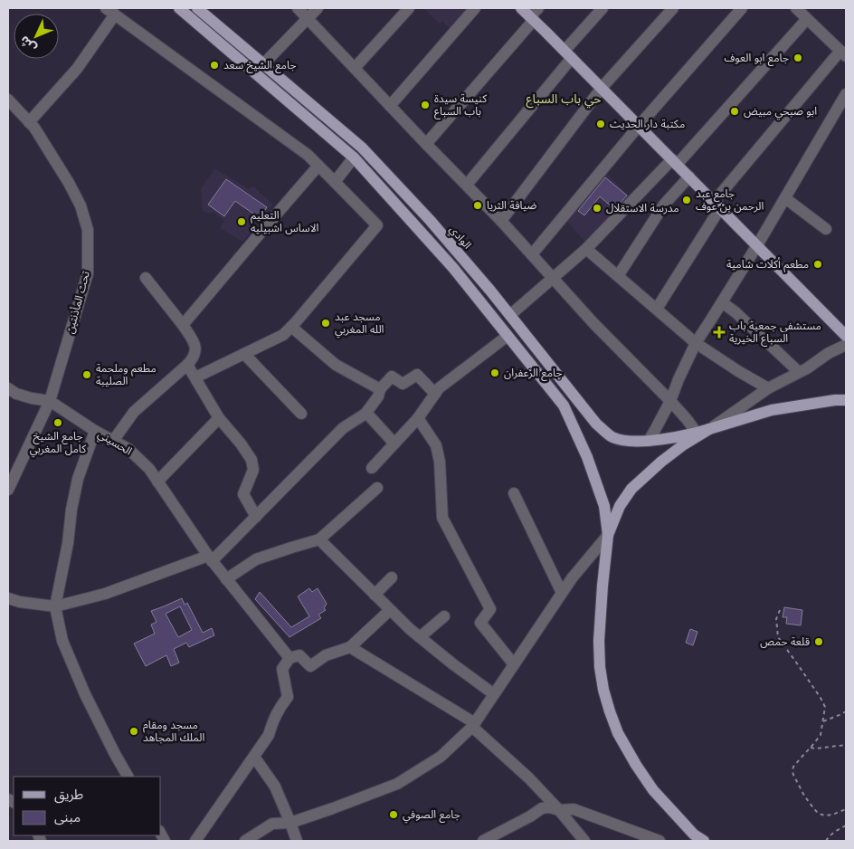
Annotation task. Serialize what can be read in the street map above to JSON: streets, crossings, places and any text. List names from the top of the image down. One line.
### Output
{"streets":{"main road":["الوادي"],"street":["تحت المأذنتين","الحسيني"]},"crossings":[["تحت المأذنتين","الحسيني"]],"districts":["حي باب السباع"],"places":{"other":["جامع ابو العوف","جامع الشيخ سعد","كنيسة سيدة باب السباع","ابو صبحي مبيض","مكتبة دار الحديث","جامع عبد الرحمن بن عوف","ضيافة الثريا","مدرسة الاستقلال","التعلیم الاساس اشبیلیه","مطعم أكلات شامية","مسجد عبد الله المغربي","جامع الزعفران","مطعم وملحمة الصليبة","جامع الشيخ كامل المغربي","قلعة حمص","مسجد ومقام الملك المجاهد","جامع الصوفي"],"health":["مستشفى جمعية باب السباع الخيرية"]},"legend":["طريق","مبنى"],"north":"bottom left"}
